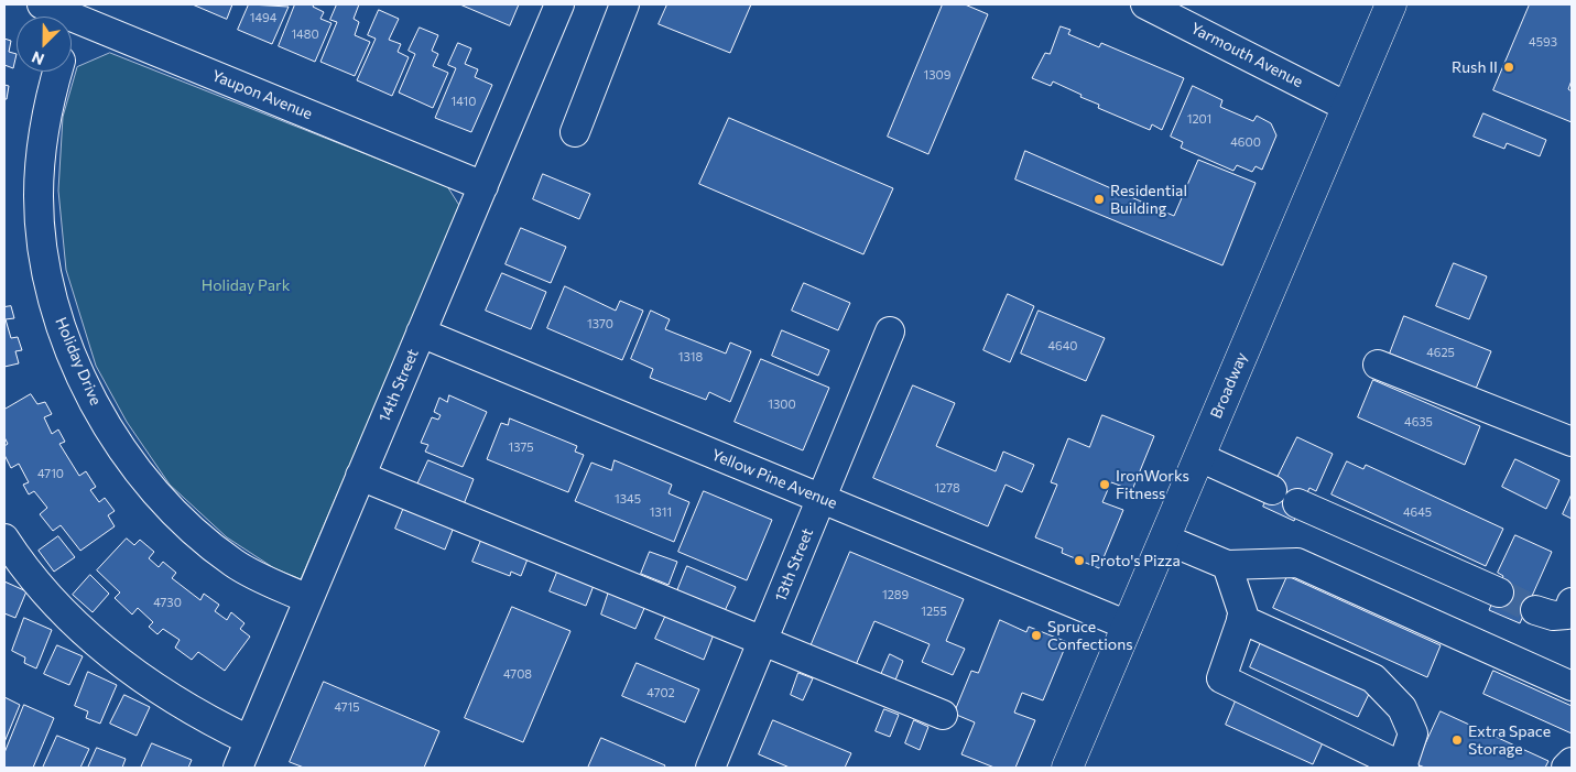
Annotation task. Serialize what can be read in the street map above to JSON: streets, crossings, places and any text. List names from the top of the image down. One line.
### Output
{"streets":{"main road":["Broadway"],"street":["Yarmouth Avenue","Yaupon Avenue","Holiday Drive","14th Street","Yellow Pine Avenue","13th Street"]},"crossings":[["Yarmouth Avenue","Broadway"],["Yaupon Avenue","Holiday Drive"],["Yaupon Avenue","14th Street"],["Holiday Drive","14th Street"],["14th Street","Yellow Pine Avenue"],["Broadway","Yellow Pine Avenue"],["Yellow Pine Avenue","13th Street"]],"parks":["Holiday Park"],"places":["Rush II","Residential Building","IronWorks Fitness","Proto's Pizza","Spruce Confections","Extra Space Storage"],"house_numbers":["1494","1480","4593","1309","1410","1201","4600","1370","4640","4625","1318","1300","4635","1375","4710","1278","1345","1311","4645","1289","4730","1255","4708","4702","4715"],"north":"bottom left"}
